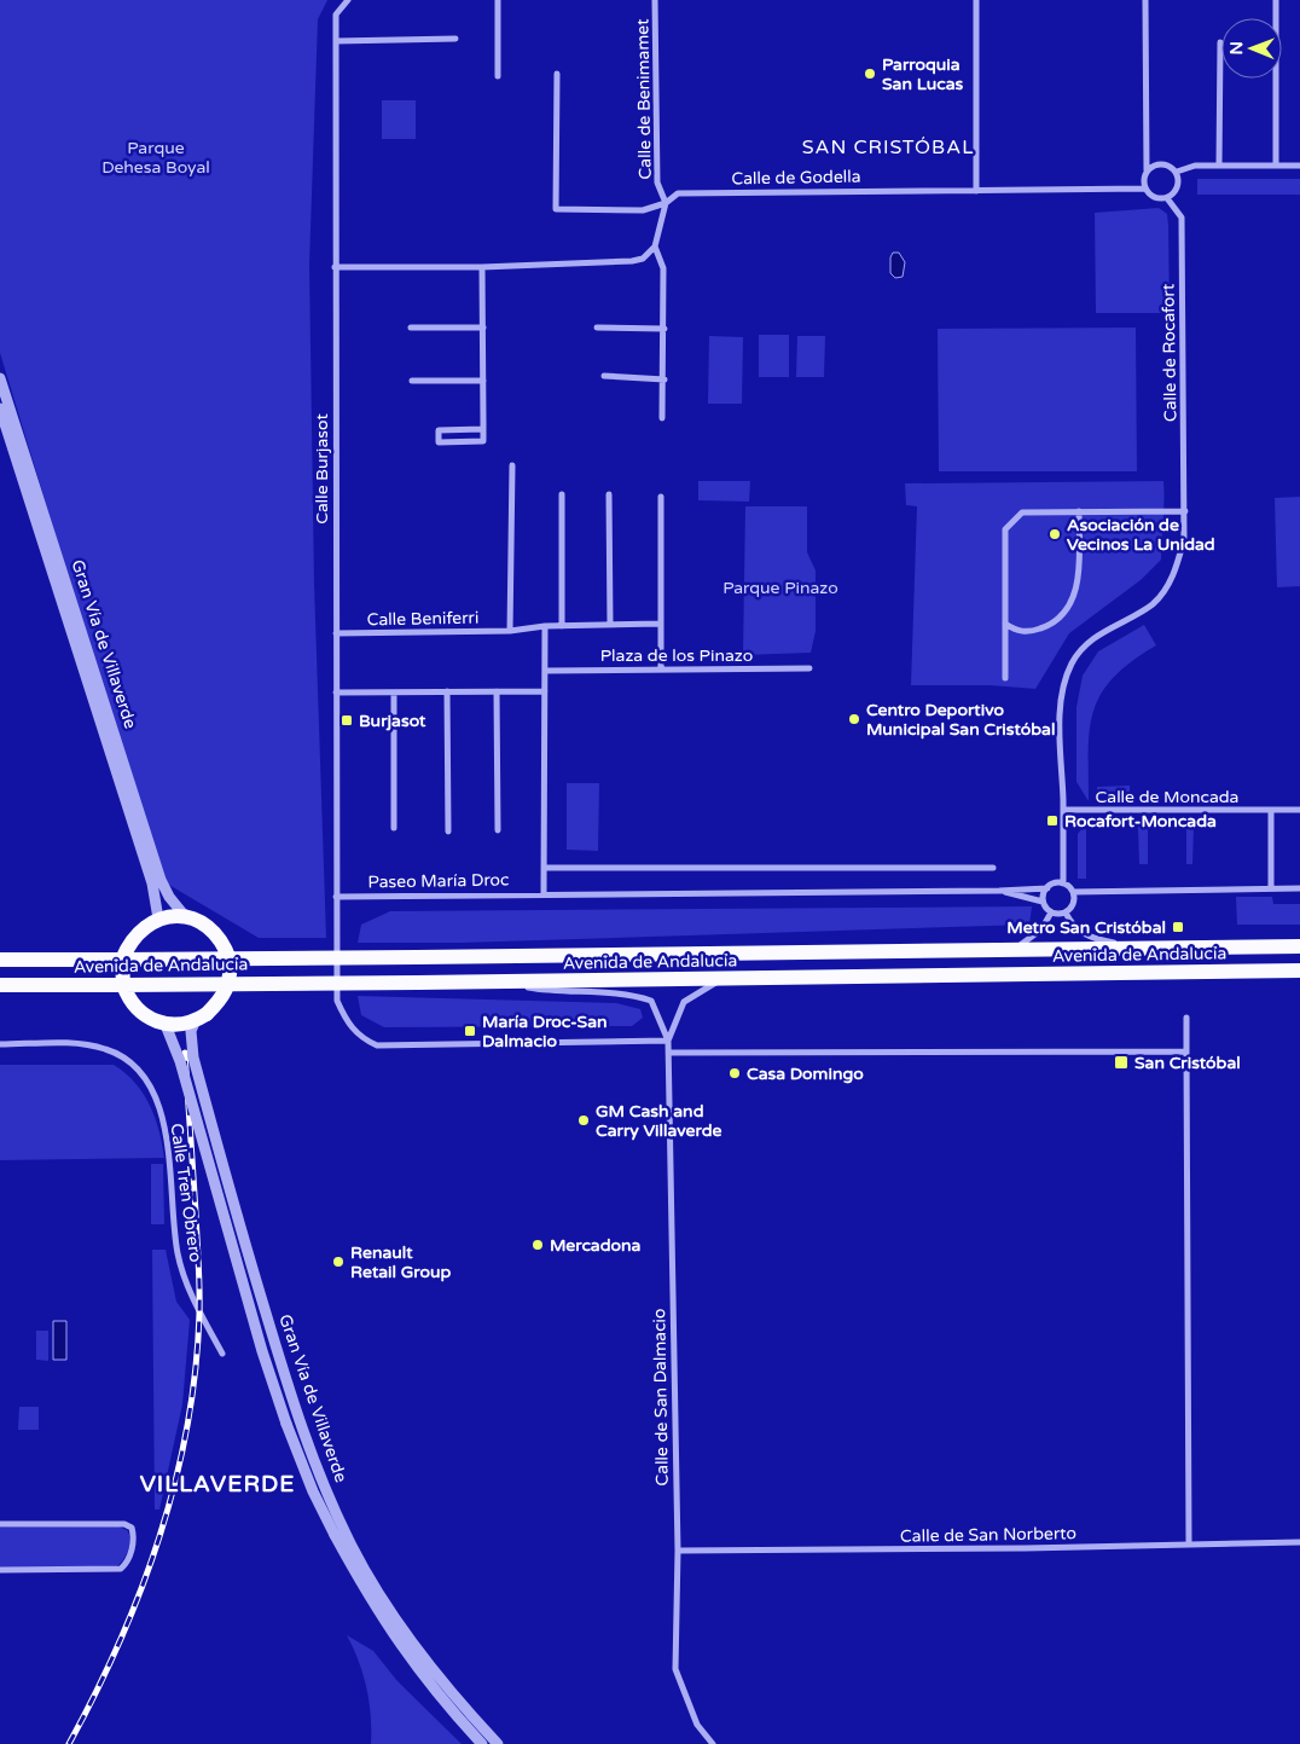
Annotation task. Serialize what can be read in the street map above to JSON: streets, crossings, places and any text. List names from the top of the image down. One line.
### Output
{"streets":{"main road":["Avenida de Andalucía"],"street":["Calle de Benimamet","Calle de Godella","Calle de Rocafort","Calle Burjasot","Calle Beniferri","Gran Vía de Villaverde","Plaza de los Pinazo","Calle de Moncada","Paseo María Droc","Calle Tren Obrero","Calle de San Dalmacio","Calle de San Norberto"]},"crossings":[["Calle de Benimamet","Calle de Godella"],["Calle de Godella","Calle de Rocafort"],["Calle de Rocafort","Calle de Moncada"],["Calle de Rocafort","Paseo María Droc"],["Calle Burjasot","Calle Beniferri"],["Calle Burjasot","Paseo María Droc"],["Avenida de Andalucía","Calle de San Dalmacio"],["Calle de San Dalmacio","Calle de San Norberto"]],"districts":["SAN CRISTÓBAL","VILLAVERDE"],"parks":["Parque Dehesa Boyal","Parque Pinazo"],"places":{"other":["Parroquia San Lucas","Asociación de Vecinos La Unidad","Centro Deportivo Municipal San Cristóbal","Casa Domingo","GM Cash and Carry Villaverde","Mercadona","Renault Retail Group"],"transit":["Burjasot","Rocafort-Moncada","Metro San Cristóbal","María Droc-San Dalmacio","San Cristóbal"]},"north":"left"}
